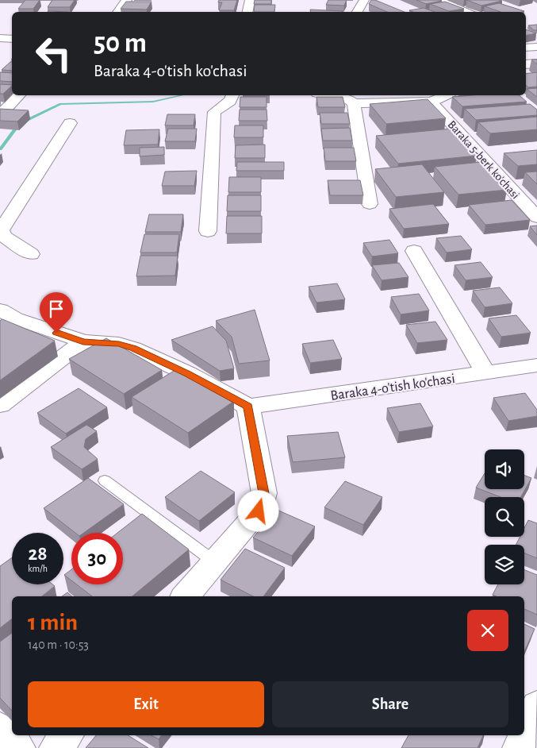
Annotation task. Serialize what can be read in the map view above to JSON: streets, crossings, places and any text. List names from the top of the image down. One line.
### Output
{"streets":{"street":["Baraka 5-berk ko'chasi","Baraka 4-o'tish ko'chasi"]},"page":{"turn":["50 m","Baraka 4-o'tish ko'chasi"],"speed":"28 km/h","limit":"30","heading":["1 min","140 m · 10:53"],"buttons":["Exit","Share"]}}
